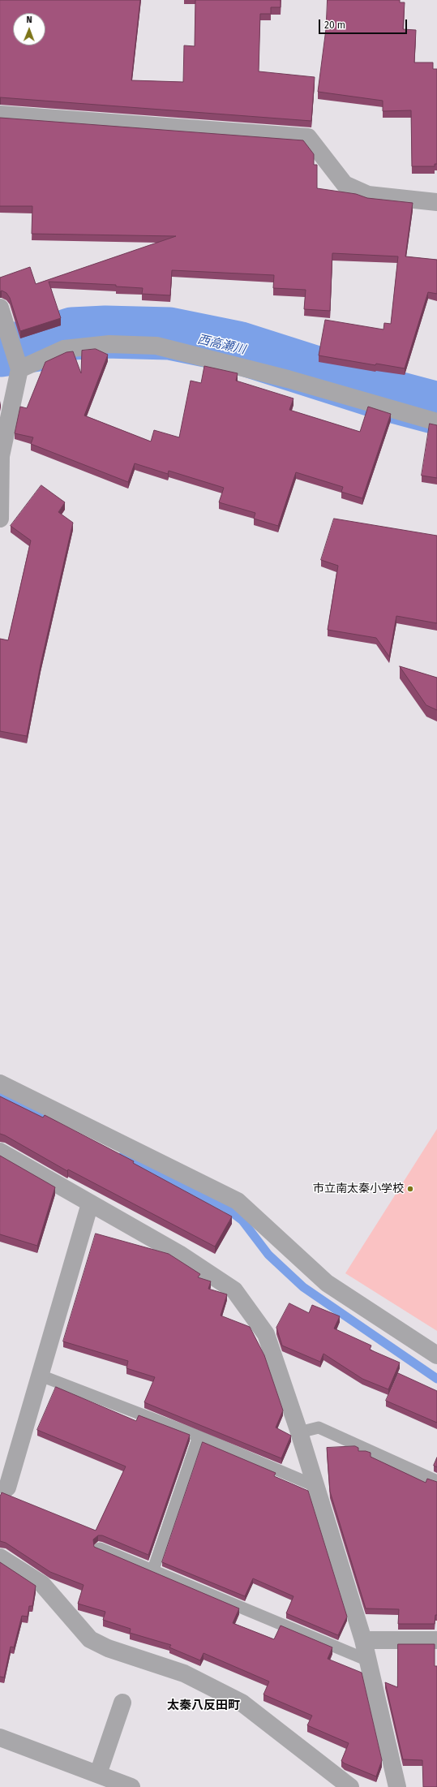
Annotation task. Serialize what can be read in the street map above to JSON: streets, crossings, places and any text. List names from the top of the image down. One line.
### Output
{"districts":["太秦八反田町"],"water":["西高瀬川"],"places":["市立南太秦小学校"],"scale_bar":"20 m","north":"top"}
